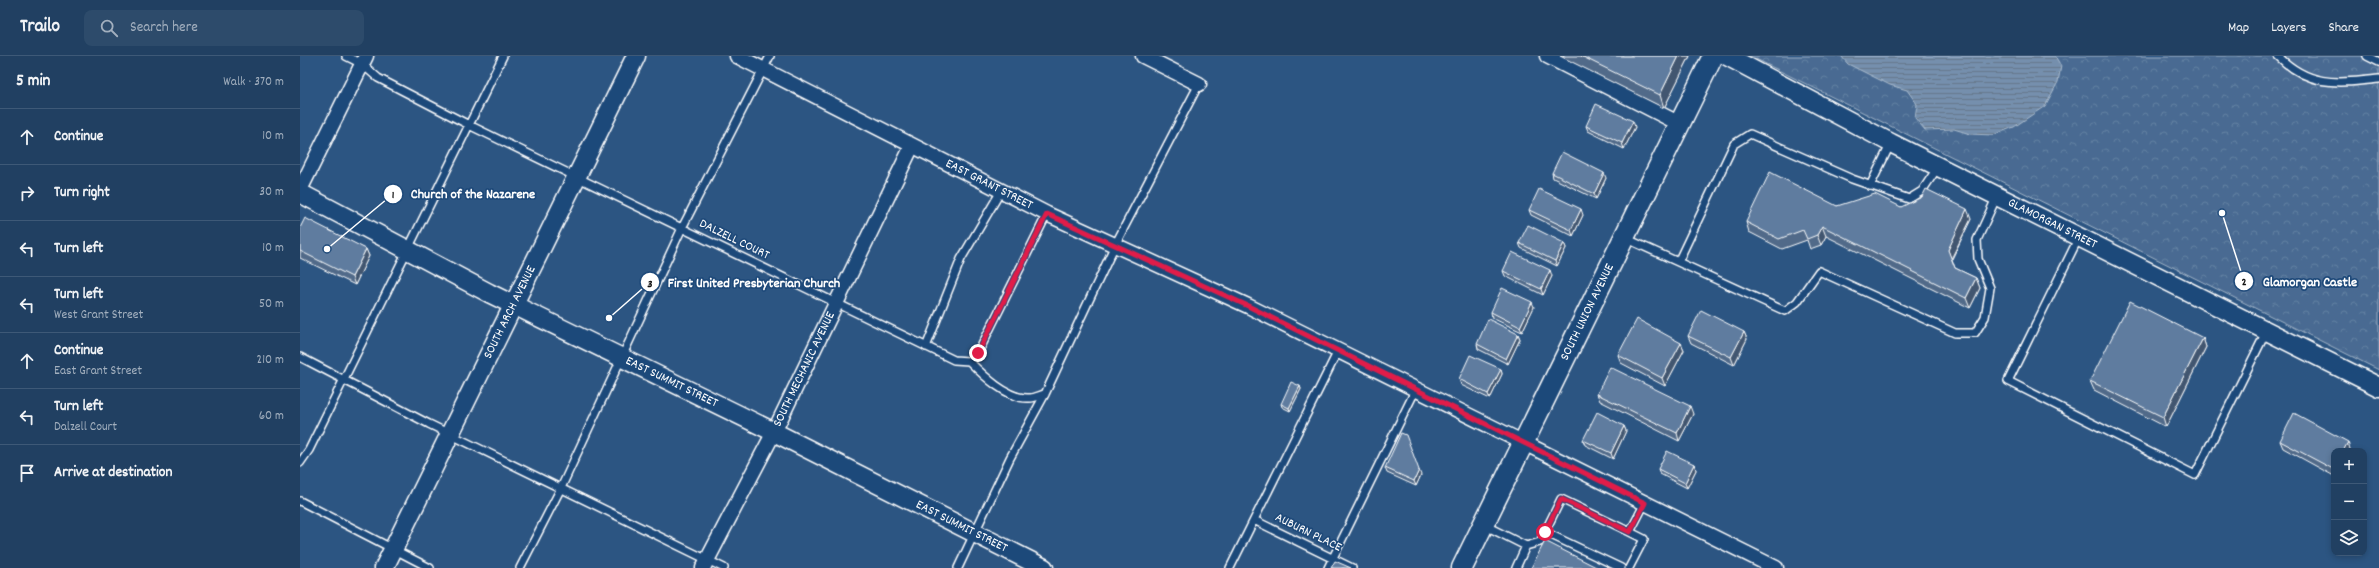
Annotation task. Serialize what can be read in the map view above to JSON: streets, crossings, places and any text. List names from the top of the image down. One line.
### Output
{"streets":{"main road":["SOUTH UNION AVENUE"],"street":["EAST GRANT STREET","GLAMORGAN STREET","SOUTH ARCH AVENUE","SOUTH MECHANIC AVENUE","EAST SUMMIT STREET"],"lane":["DALZELL COURT","AUBURN PLACE"]},"crossings":[["EAST GRANT STREET","SOUTH UNION AVENUE"],["EAST GRANT STREET","SOUTH MECHANIC AVENUE"],["DALZELL COURT","SOUTH ARCH AVENUE"],["DALZELL COURT","SOUTH MECHANIC AVENUE"],["SOUTH ARCH AVENUE","EAST SUMMIT STREET"],["SOUTH MECHANIC AVENUE","EAST SUMMIT STREET"]],"places":["Glamorgan Castle","Church of the Nazarene","First United Presbyterian Church"],"page":{"header":"Trailo","search":"Search here","nav":["Map","Layers","Share"],"heading":["5 min","Walk · 370 m"],"list":[["Continue","10 m"],["Turn right","30 m"],["Turn left","10 m"],["Turn left","West Grant Street","50 m"],["Continue","East Grant Street","210 m"],["Turn left","Dalzell Court","60 m"],"Arrive at destination"],"map_buttons":["+","−"]}}
